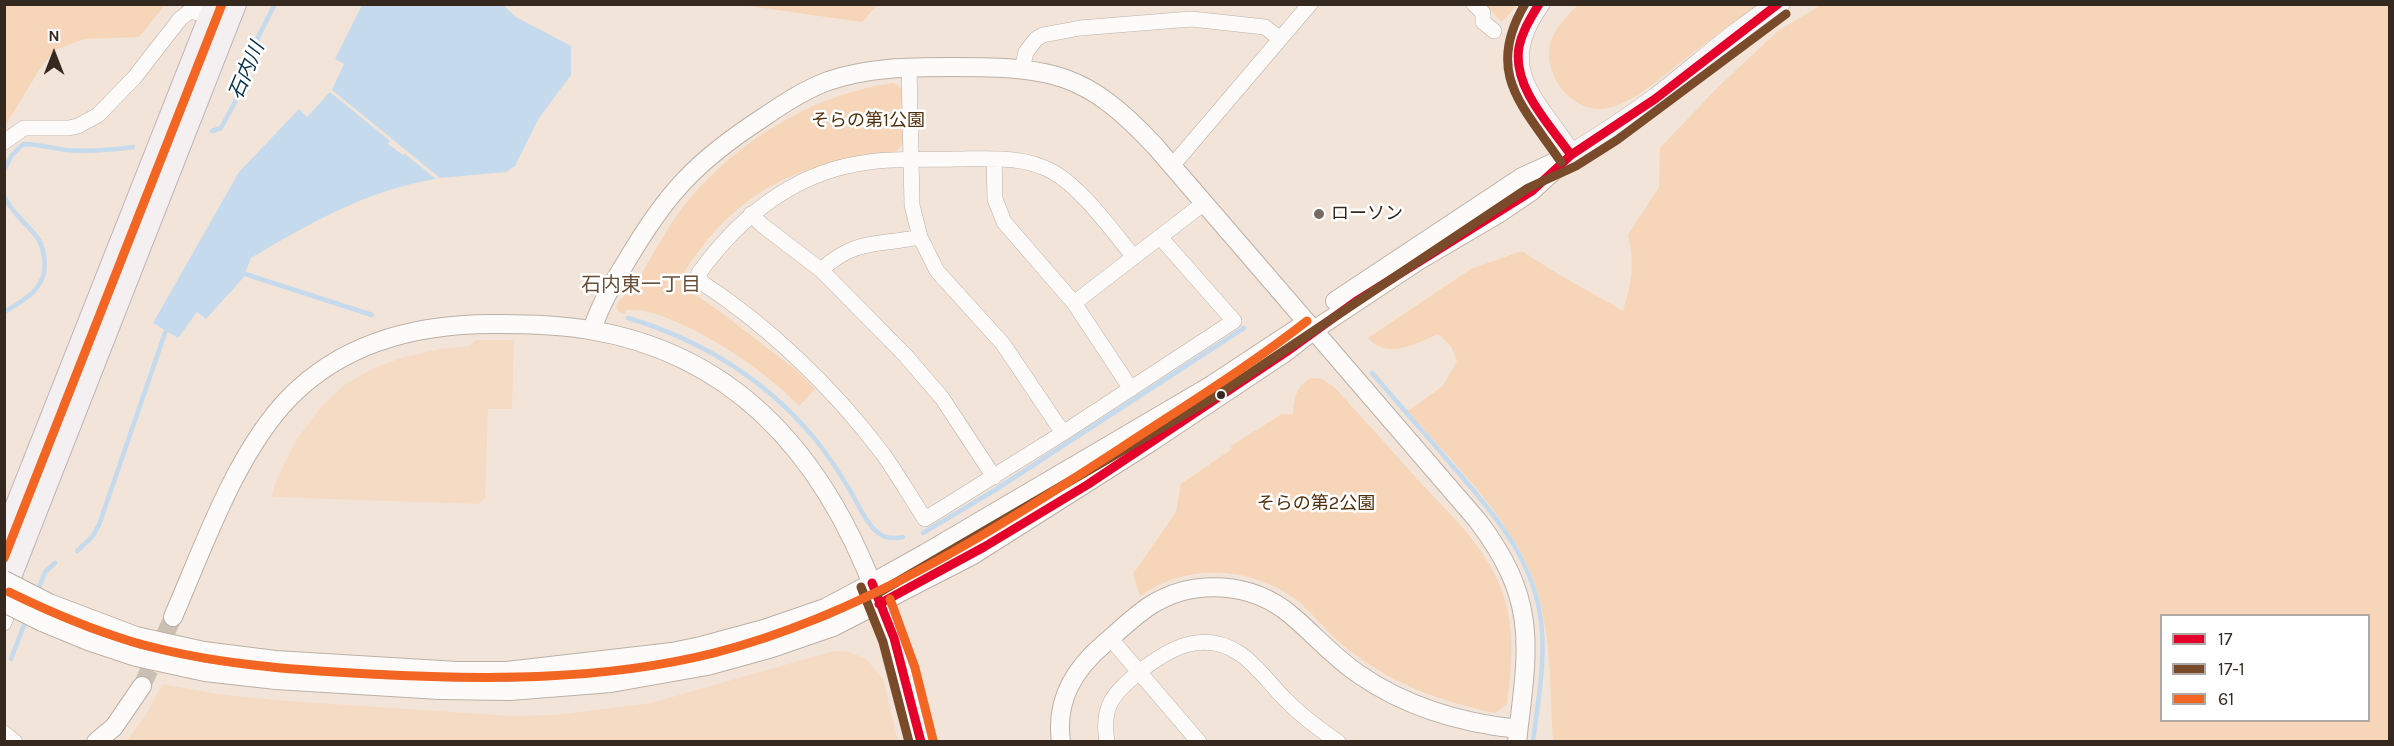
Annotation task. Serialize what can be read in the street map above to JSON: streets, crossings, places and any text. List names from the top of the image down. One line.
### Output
{"districts":["石内東一丁目"],"water":["石内川"],"parks":["そらの第1公園","そらの第2公園"],"places":["ローソン"],"lines":["transit line 17","transit line 17-1","transit line 61"],"legend":["17","17-1","61"],"north":"top"}
